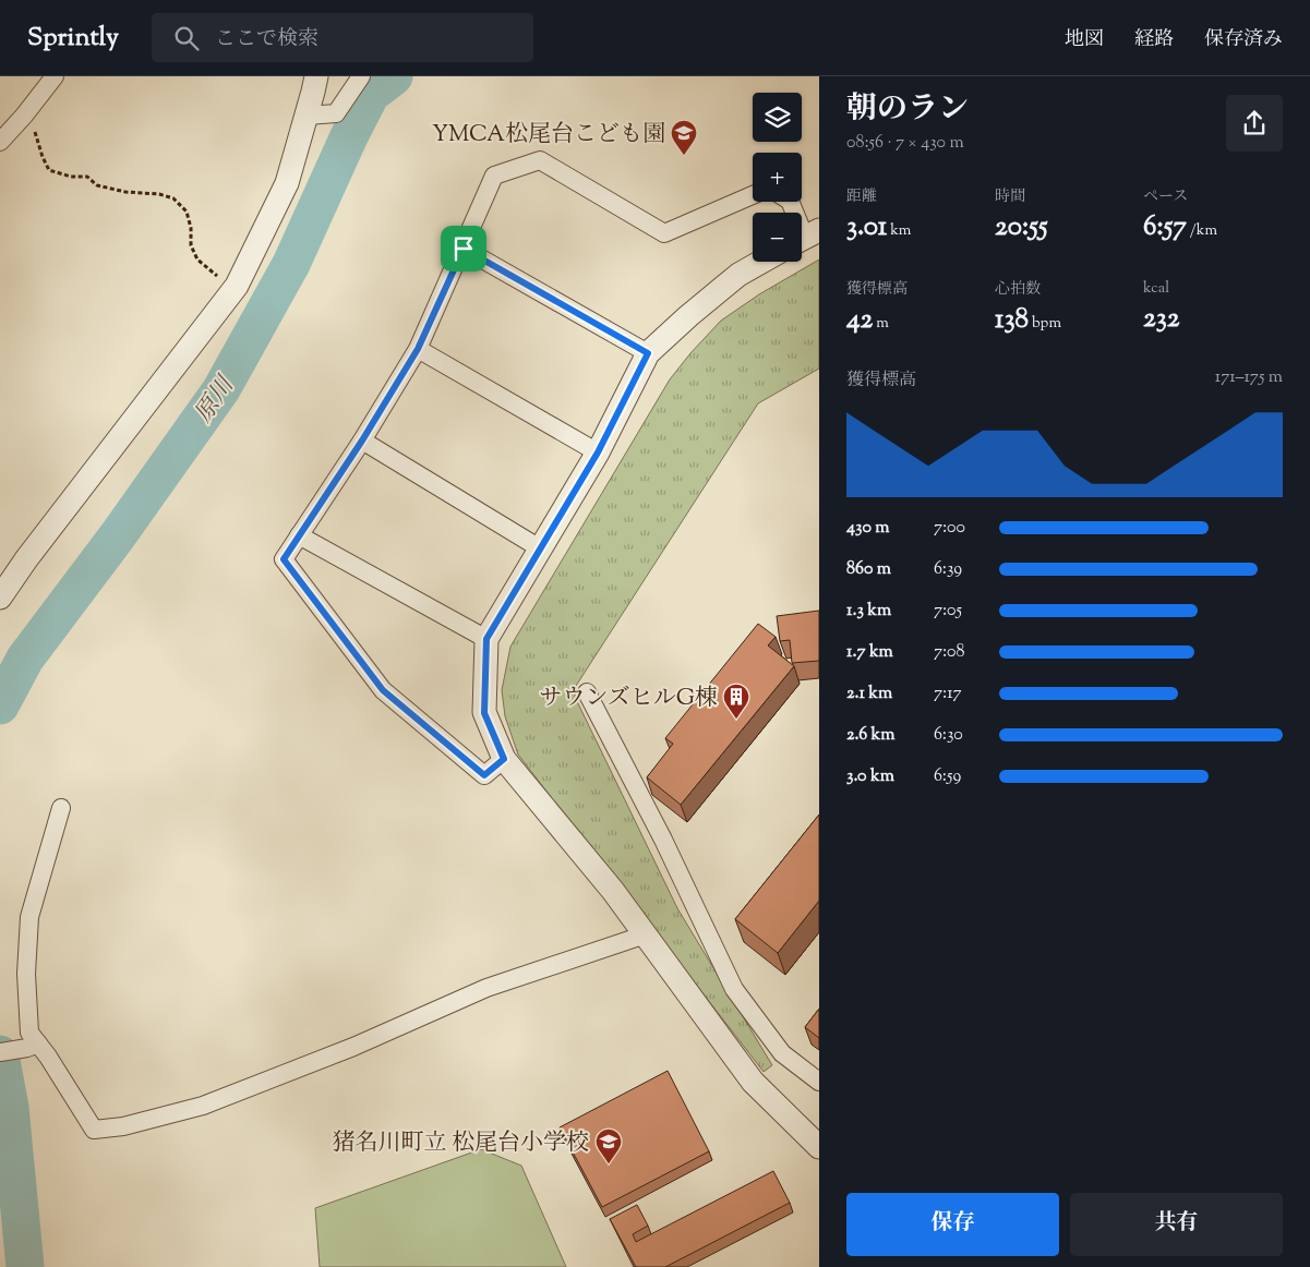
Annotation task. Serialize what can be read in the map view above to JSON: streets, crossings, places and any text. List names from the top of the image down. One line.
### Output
{"water":["原川"],"places":{"school or university":["YMCA松尾台こども園","猪名川町立 松尾台小学校"],"building":["サウンズヒルG棟"]},"page":{"header":"Sprintly","search":"ここで検索","nav":["地図","経路","保存済み"],"heading":["朝のラン","08:56 · 7 × 430 m"],"map_buttons":["+","−"],"stats":[["距離","3.01 km"],["時間","20:55"],["ペース","6:57 /km"],["獲得標高","42 m"],["心拍数","138 bpm"],["kcal","232"]],"chart":["獲得標高","171–175 m"],"list":[{"name":"430 m","note":"7:00"},{"name":"860 m","note":"6:39"},{"name":"1.3 km","note":"7:05"},{"name":"1.7 km","note":"7:08"},{"name":"2.1 km","note":"7:17"},{"name":"2.6 km","note":"6:30"},{"name":"3.0 km","note":"6:59"}],"buttons":["保存","共有"]}}
